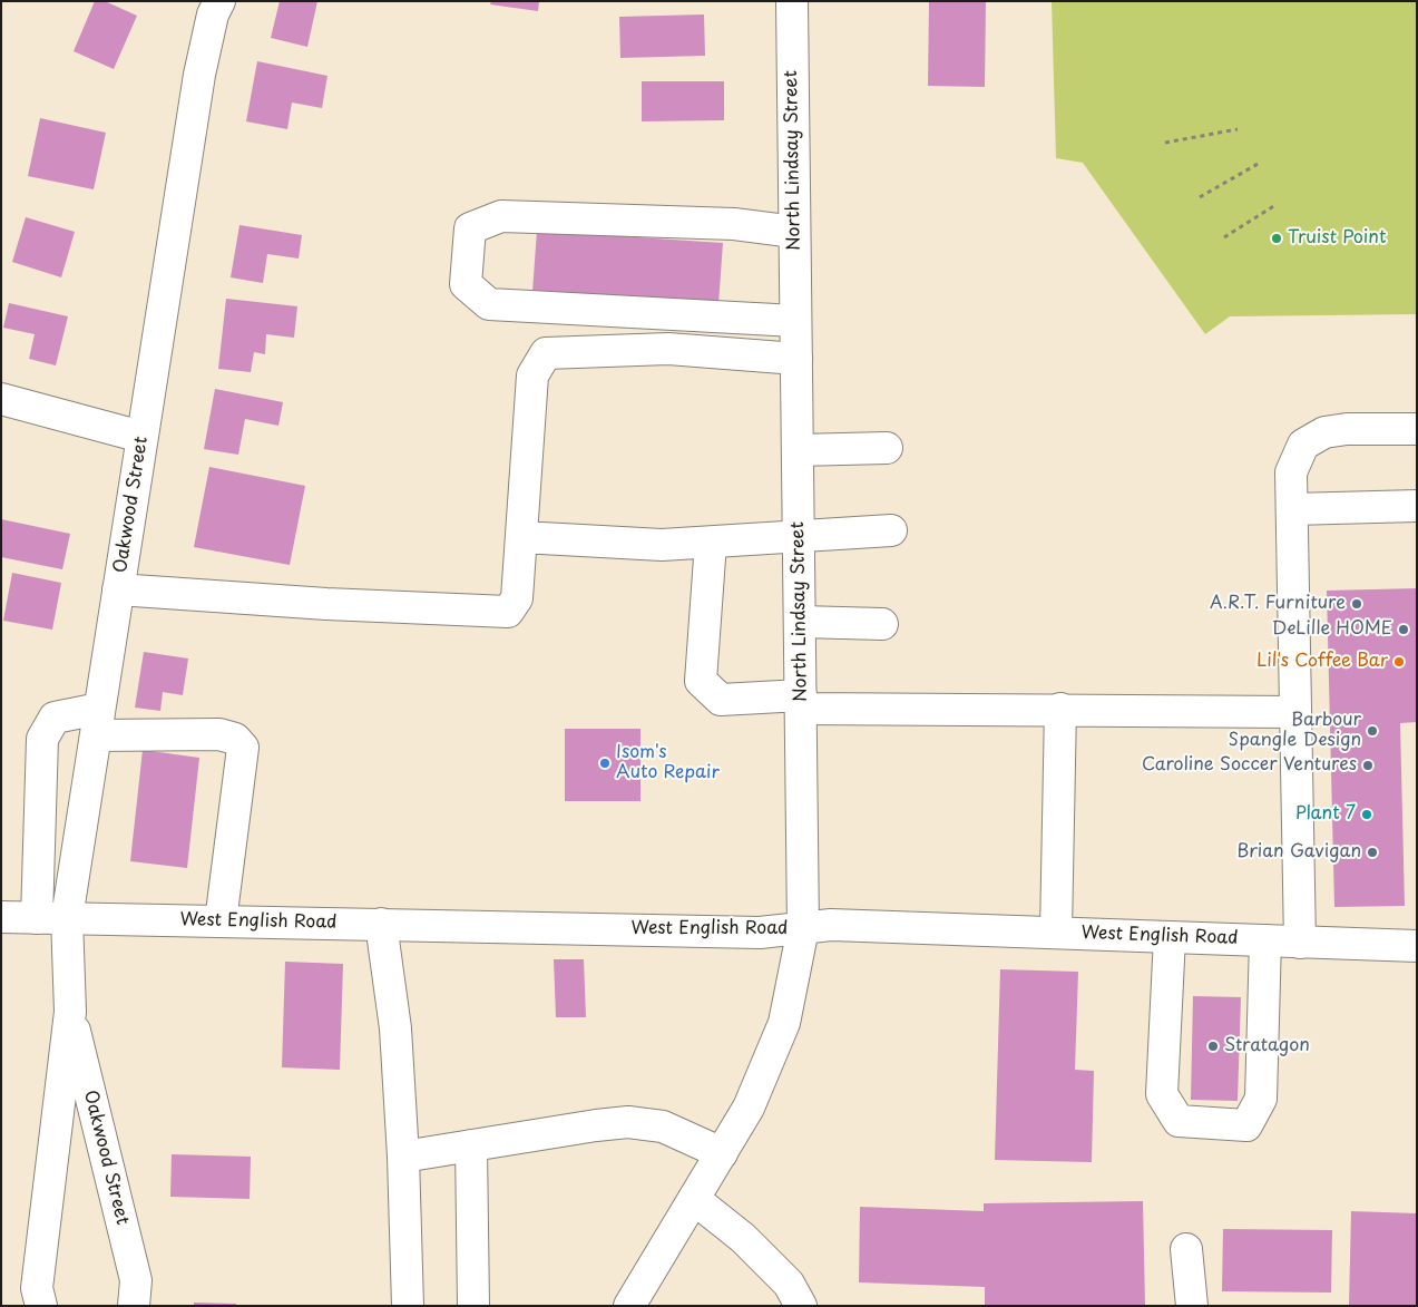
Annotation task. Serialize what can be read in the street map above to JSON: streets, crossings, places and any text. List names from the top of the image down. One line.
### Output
{"streets":{"main road":["North Lindsay Street","Oakwood Street","West English Road"]},"crossings":[["North Lindsay Street","West English Road"],["Oakwood Street","West English Road"]],"places":["Truist Point","A.R.T. Furniture","DeLille HOME","Lil's Coffee Bar","Barbour Spangle Design","Isom's Auto Repair","Caroline Soccer Ventures","Plant 7","Brian Gavigan","Stratagon"]}
